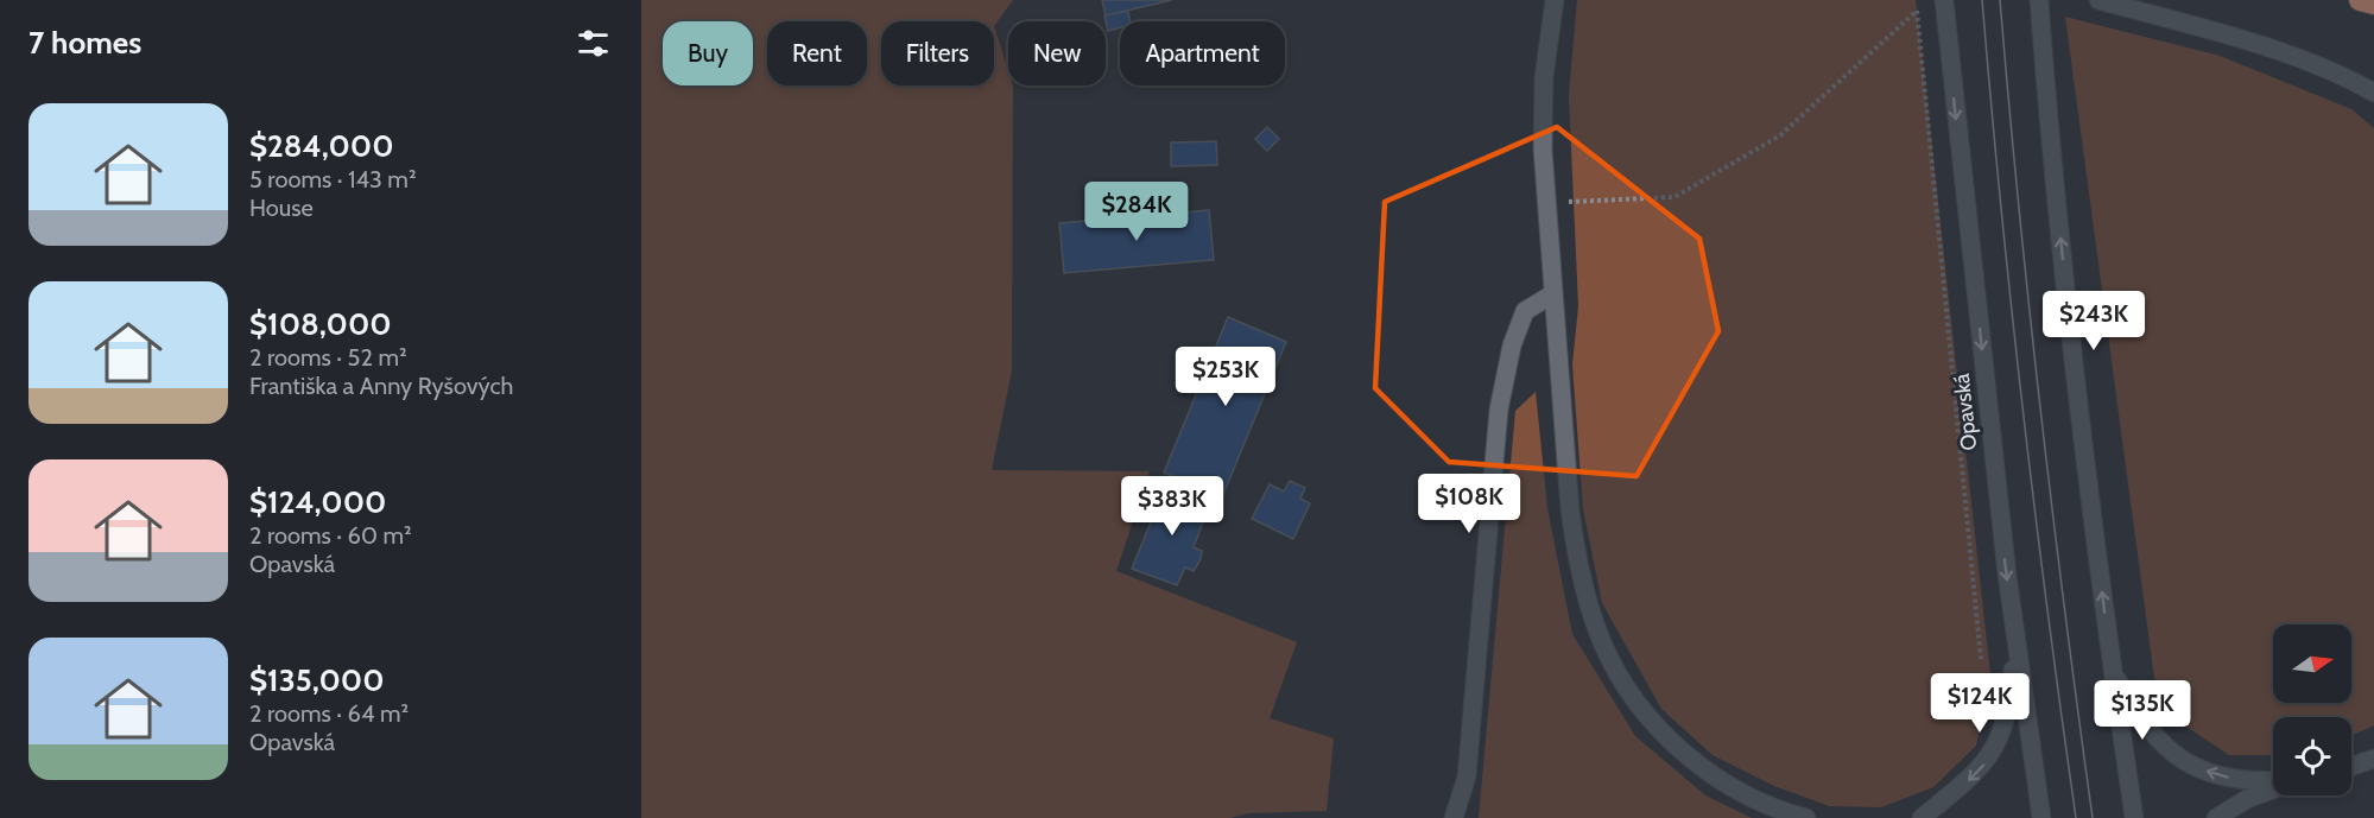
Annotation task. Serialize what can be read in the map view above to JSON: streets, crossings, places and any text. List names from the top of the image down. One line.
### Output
{"streets":{"main road":["Opavská"]},"north":"right","page":{"heading":"7 homes","chip":["Buy","Rent","Filters","New","Apartment"],"list":[{"name":"$284,000","note":"5 rooms · 143 m² · House"},{"name":"$108,000","note":"2 rooms · 52 m² · Františka a Anny Ryšových"},{"name":"$124,000","note":"2 rooms · 60 m² · Opavská"},{"name":"$135,000","note":"2 rooms · 64 m² · Opavská"}],"price":["$284K","$243K","$253K","$108K","$383K","$124K","$135K"]}}
